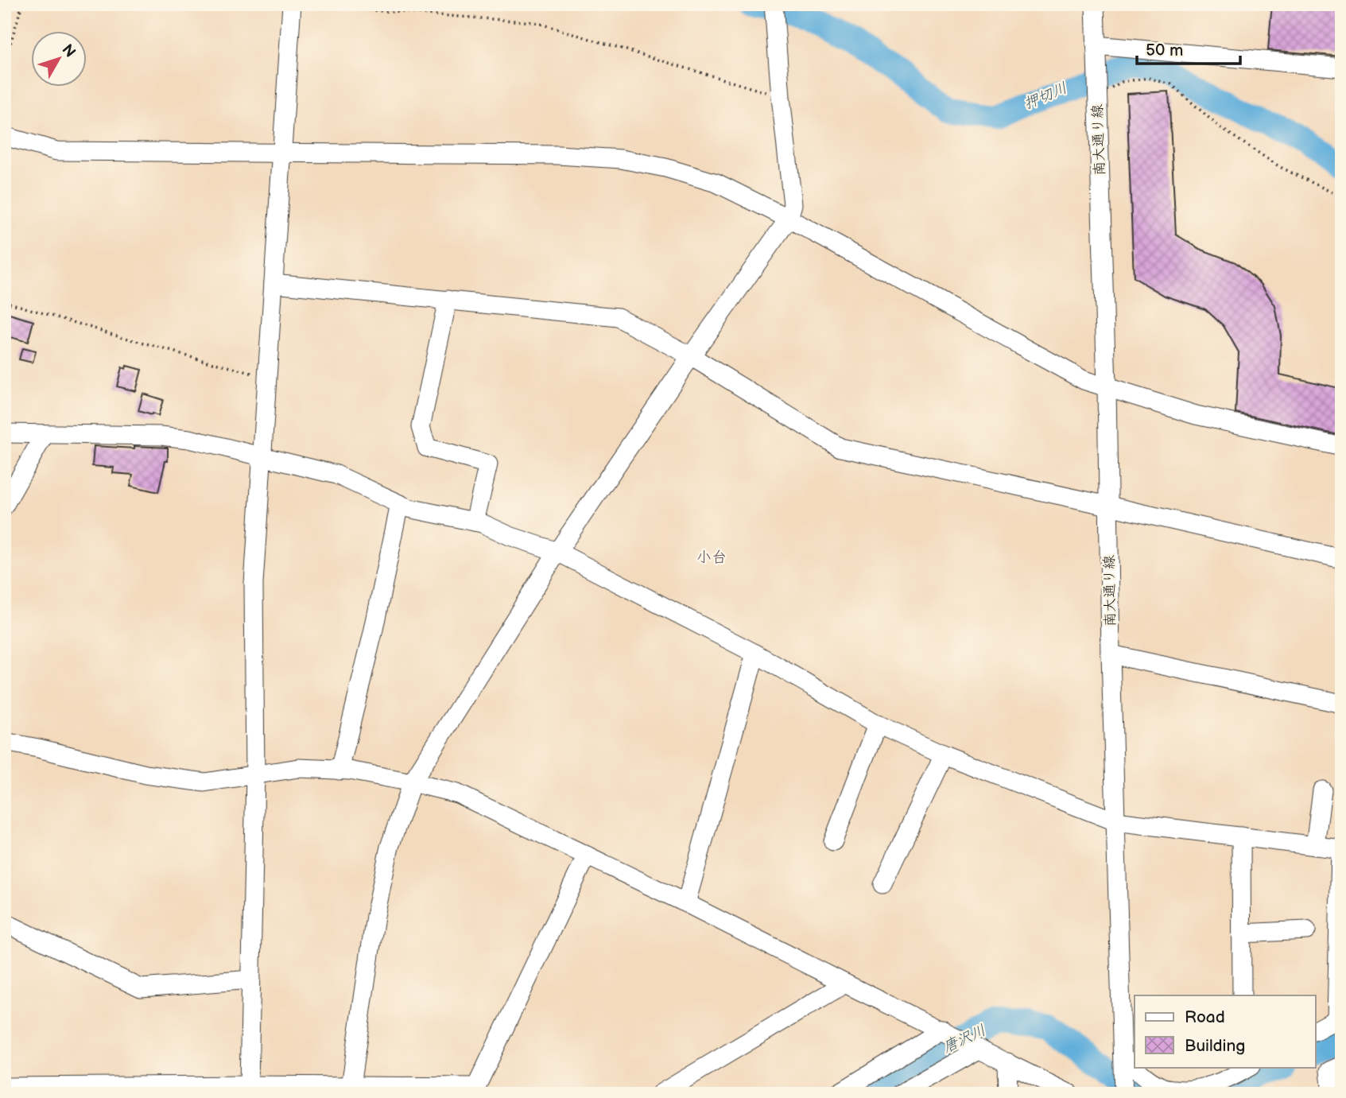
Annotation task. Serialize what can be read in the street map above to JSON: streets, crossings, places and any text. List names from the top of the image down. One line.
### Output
{"streets":{"street":["南大通り線"]},"districts":["小台"],"water":["押切川","唐沢川"],"legend":["Road","Building"],"scale_bar":"50 m","north":"top right"}
